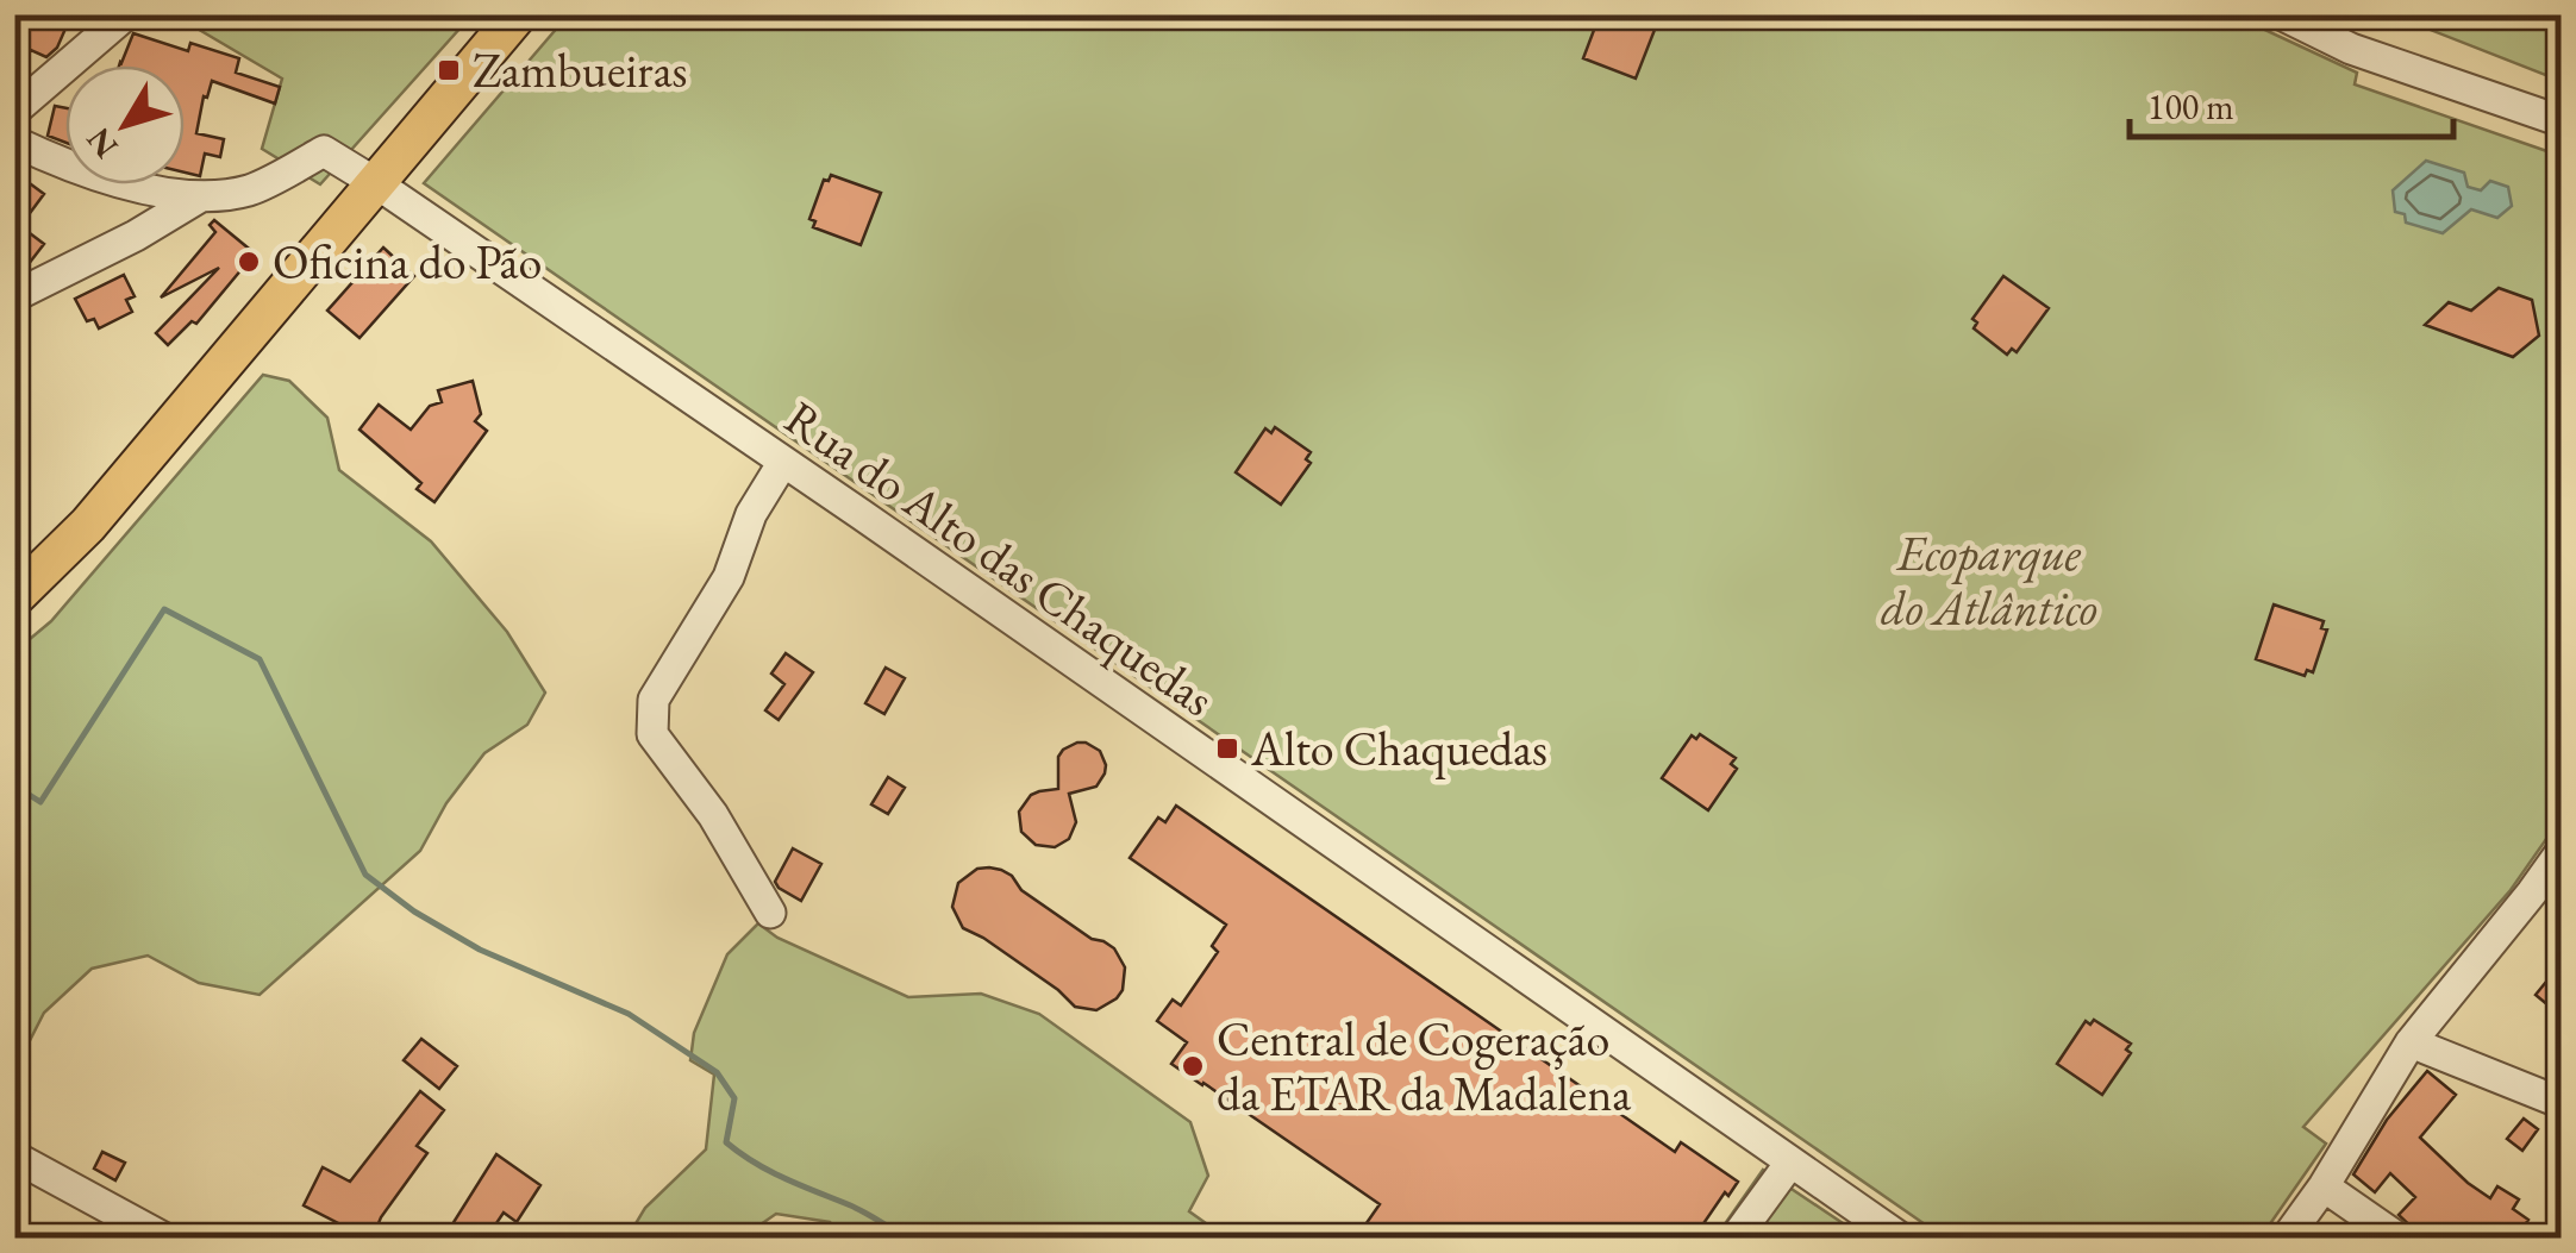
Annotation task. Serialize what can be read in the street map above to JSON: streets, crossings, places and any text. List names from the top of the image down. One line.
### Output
{"streets":{"street":["Rua do Alto das Chaquedas"]},"parks":["Ecoparque do Atlântico"],"places":{"transit":["Zambueiras","Alto Chaquedas"],"other":["Oficina do Pão","Central de Cogeração da ETAR da Madalena"]},"scale_bar":"100 m","north":"bottom left"}
